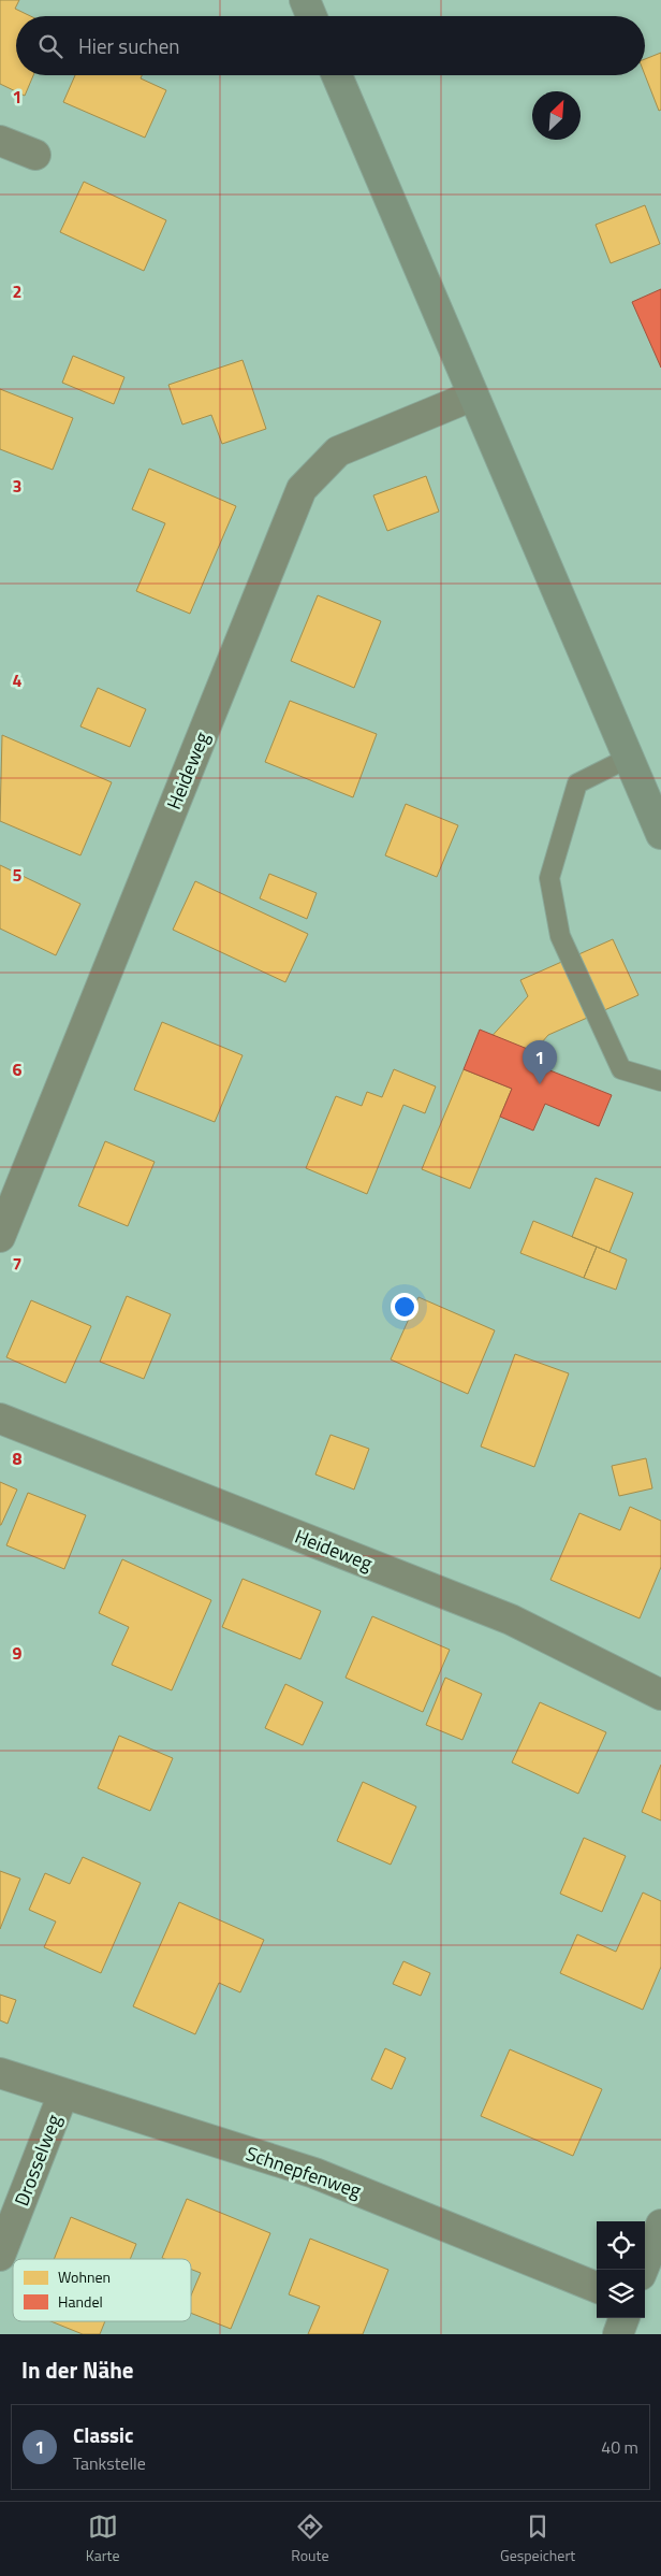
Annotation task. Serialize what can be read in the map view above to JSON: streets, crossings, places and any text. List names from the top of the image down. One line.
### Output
{"streets":{"street":["Heideweg","Drosselweg","Schnepfenweg"]},"crossings":[["Drosselweg","Schnepfenweg"]],"legend":["Wohnen","Handel"],"north":"top right","page":{"search":"Hier suchen","pins":"1","heading":"In der Nähe","list":[{"mark":"1","name":"Classic","note":"Tankstelle","value":"40 m"}],"nav":["Karte","Route","Gespeichert"]},"grid":{"rows":["1","2","3","4","5","6","7","8","9"]}}
